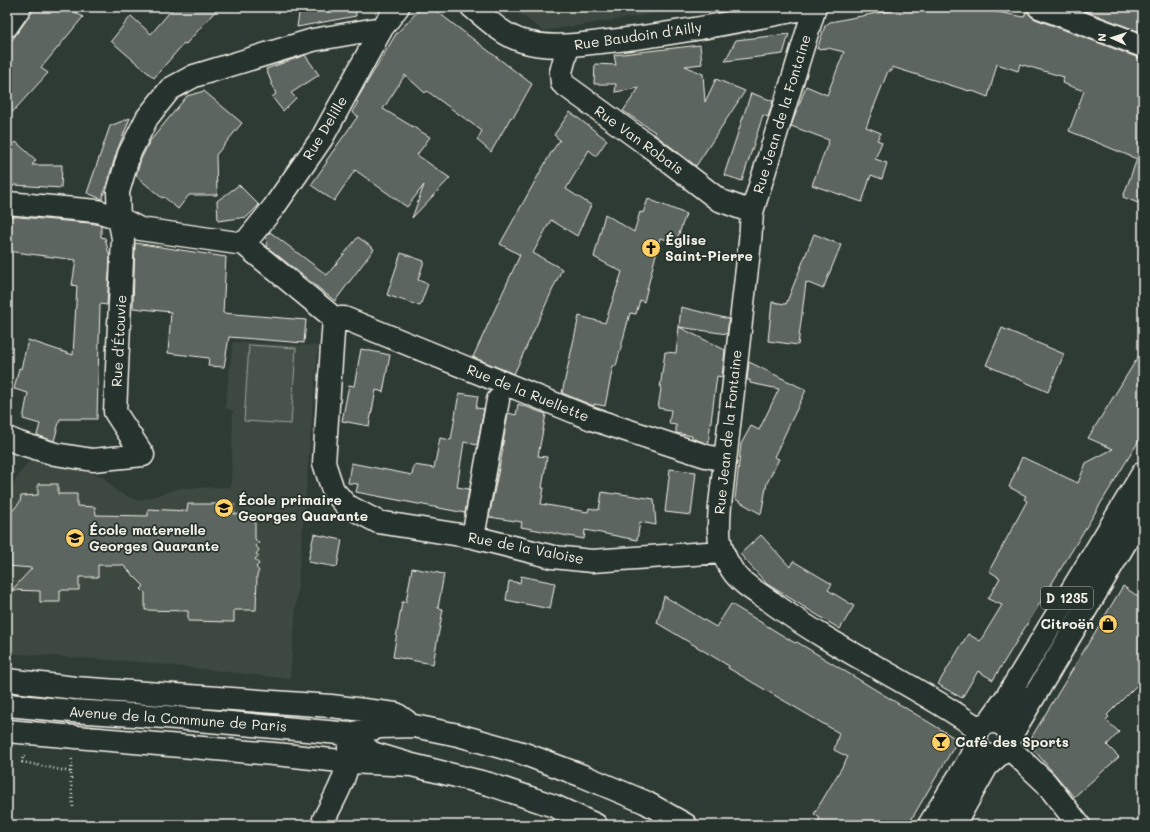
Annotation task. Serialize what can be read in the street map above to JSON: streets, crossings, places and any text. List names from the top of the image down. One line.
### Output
{"streets":{"street":["Rue Baudoin d'Ailly","Rue Jean de la Fontaine","Rue Delille","Rue Van Robais","Rue d'Étouvie","Rue de la Ruellette","Rue de la Valoise","D 1235","Avenue de la Commune de Paris"]},"crossings":[["Rue Baudoin d'Ailly","Rue Jean de la Fontaine"],["Rue Baudoin d'Ailly","Rue Van Robais"],["Rue Jean de la Fontaine","Rue Van Robais"],["Rue Jean de la Fontaine","Rue de la Ruellette"],["Rue Jean de la Fontaine","Rue de la Valoise"],["Rue Jean de la Fontaine","D 1235"],["Rue Delille","Rue d'Étouvie"],["Rue de la Ruellette","Rue de la Valoise"]],"places":{"church":["Église Saint-Pierre"],"school or university":["École primaire Georges Quarante","École maternelle Georges Quarante"],"shop":["Citroën"],"bar":["Café des Sports"]},"north":"left"}
